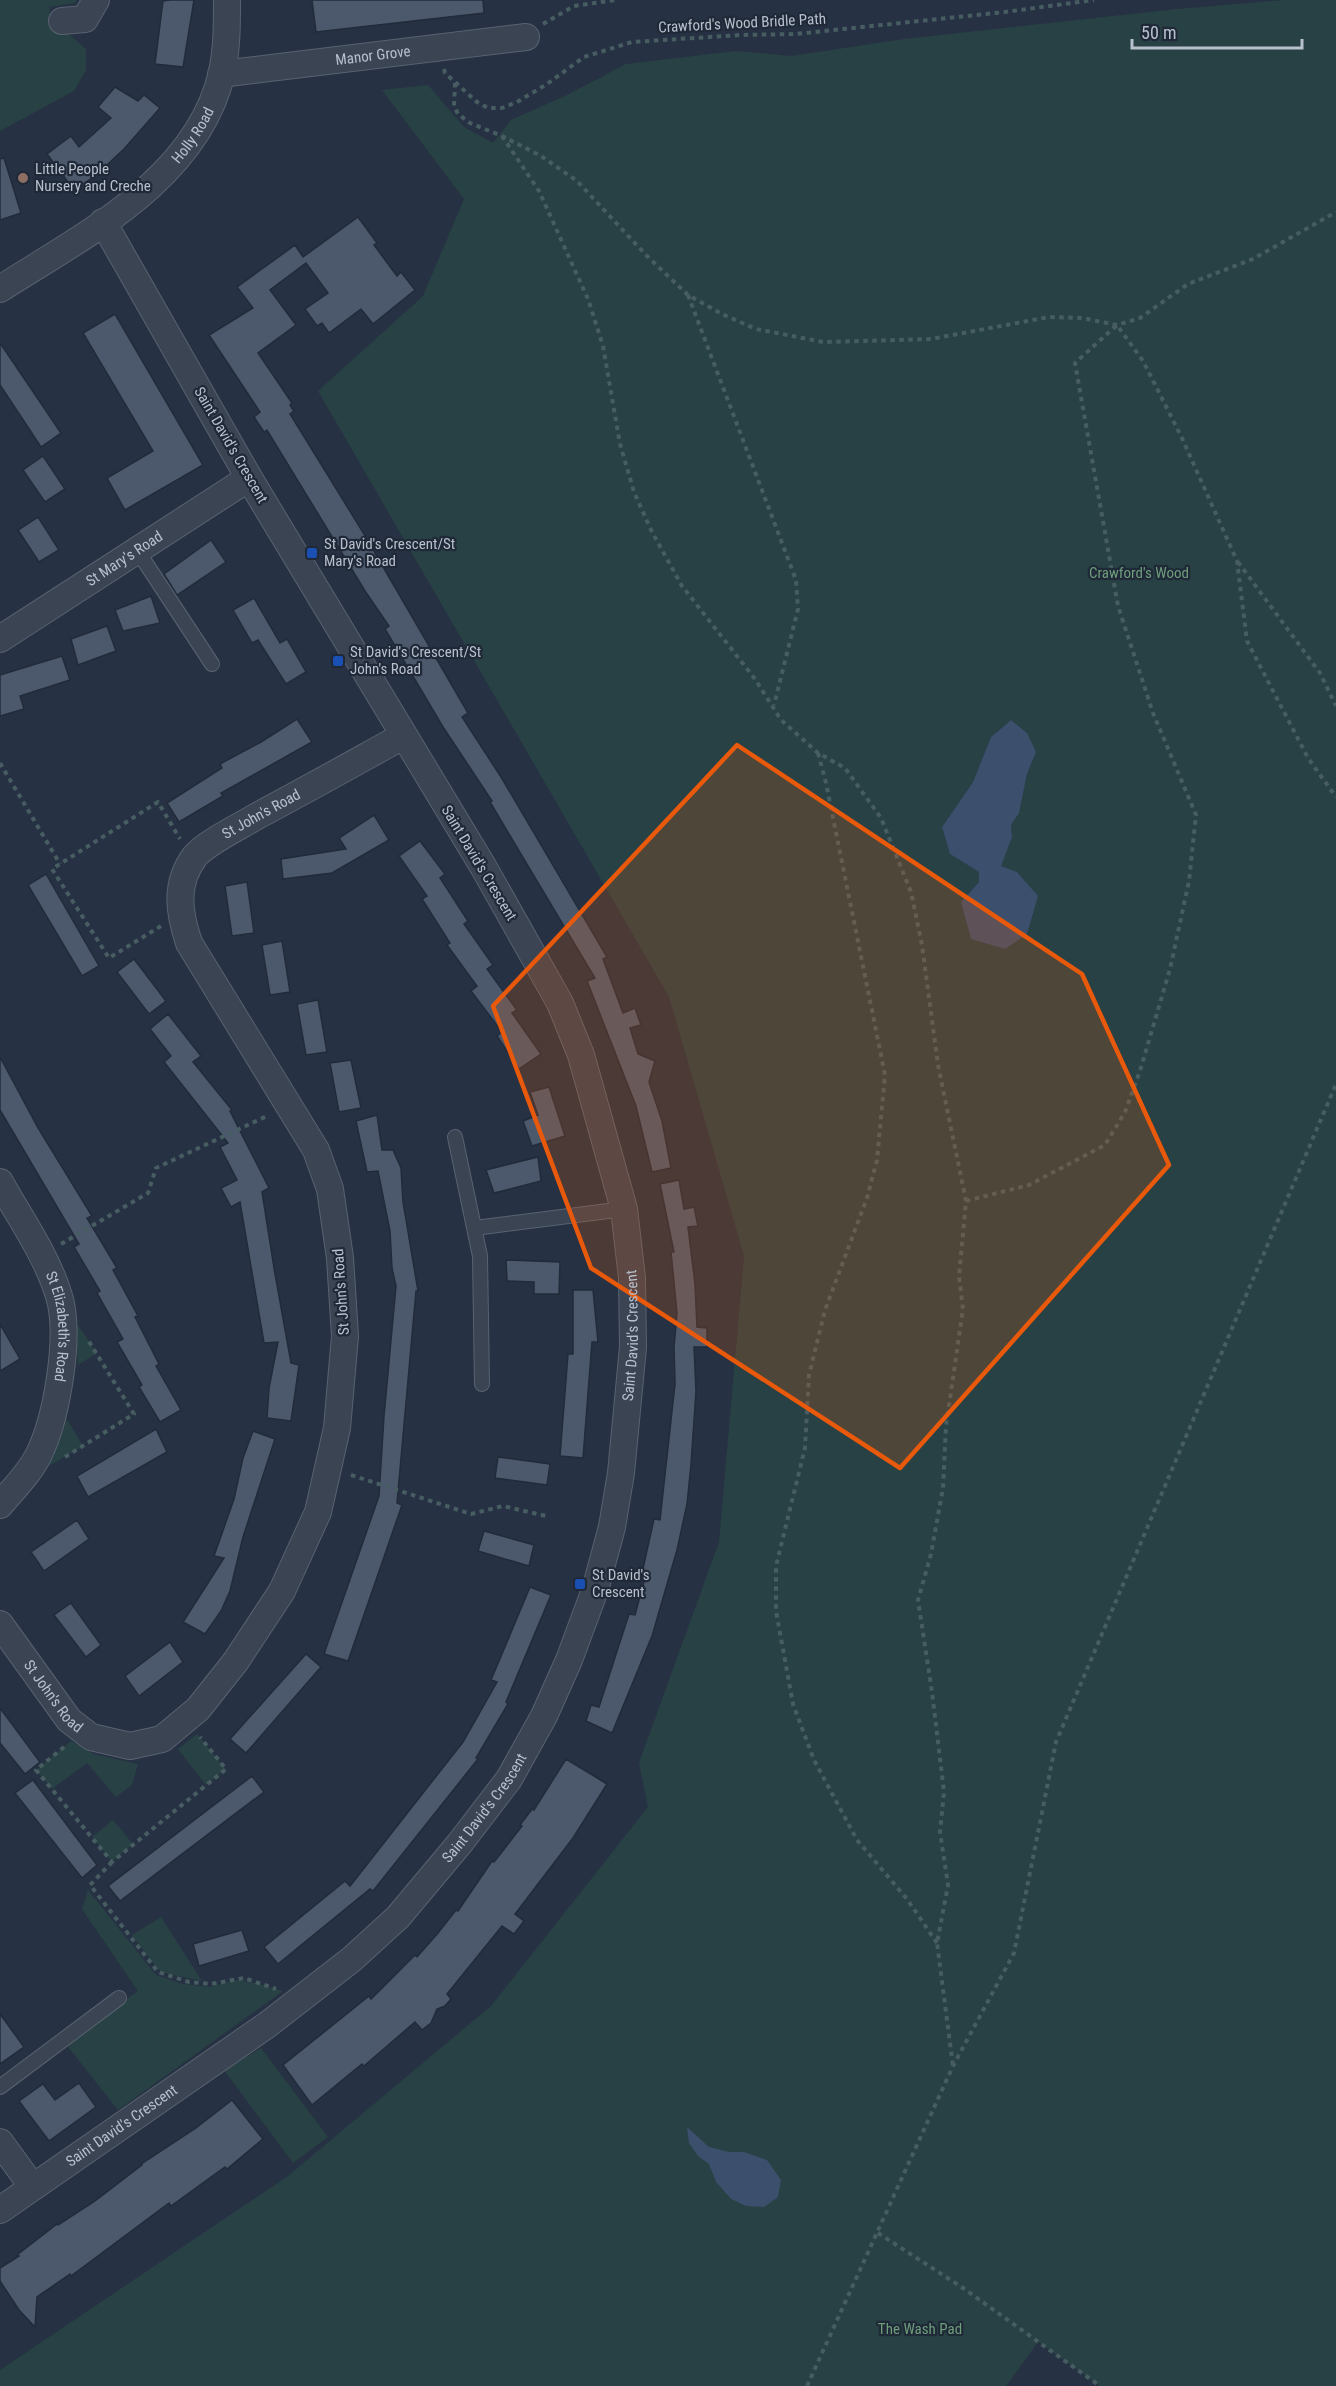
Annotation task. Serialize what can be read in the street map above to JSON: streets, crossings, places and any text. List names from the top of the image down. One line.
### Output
{"streets":{"street":["Manor Grove","Holly Road","Saint David's Crescent","St Mary's Road","St John's Road","St Elizabeth's Road"],"path":["Crawford's Wood Bridle Path"]},"crossings":[["Crawford's Wood Bridle Path","Manor Grove"],["Manor Grove","Holly Road"],["Holly Road","Saint David's Crescent"],["Saint David's Crescent","St Mary's Road"],["Saint David's Crescent","St John's Road"]],"parks":["Crawford's Wood","The Wash Pad"],"places":{"other":["Little People Nursery and Creche"],"transit":["St David's Crescent/St Mary's Road","St David's Crescent/St John's Road","St David's Crescent"]},"scale_bar":"50 m"}
